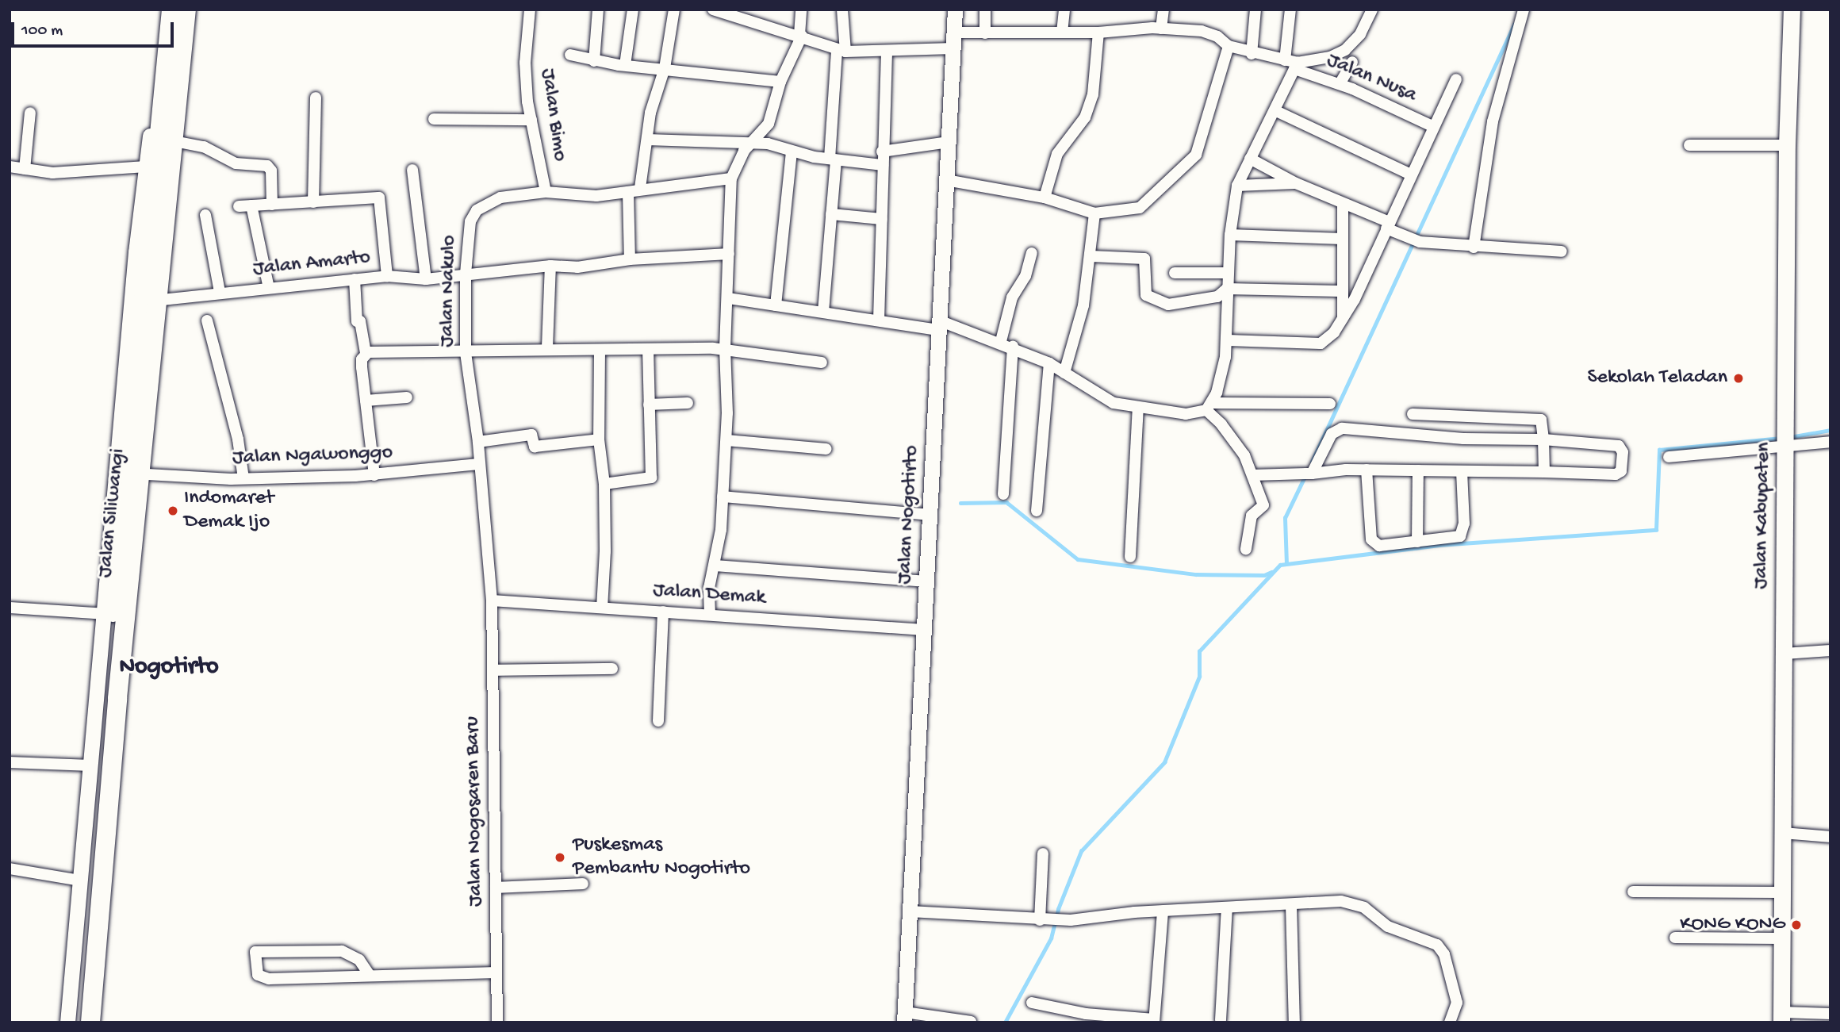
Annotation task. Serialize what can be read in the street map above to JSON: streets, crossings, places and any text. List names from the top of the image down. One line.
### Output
{"streets":{"highway":["Jalan Siliwangi"],"main road":["Jalan Kabupaten"],"street":["Jalan Nusa","Jalan Bimo","Jalan Amarto","Jalan Nakulo","Jalan Ngawonggo","Jalan Nogotirto","Jalan Demak","Jalan Nogosaren Baru"]},"crossings":[["Jalan Bimo","Jalan Nakulo"],["Jalan Amarto","Jalan Nakulo"],["Jalan Nakulo","Jalan Ngawonggo"],["Jalan Nakulo","Jalan Demak"],["Jalan Nakulo","Jalan Nogosaren Baru"],["Jalan Nogotirto","Jalan Demak"],["Jalan Demak","Jalan Nogosaren Baru"]],"districts":["Nogotirto"],"places":["Sekolah Teladan","Indomaret Demak Ijo","Puskesmas Pembantu Nogotirto","KONG KONG"],"scale_bar":"100 m"}
